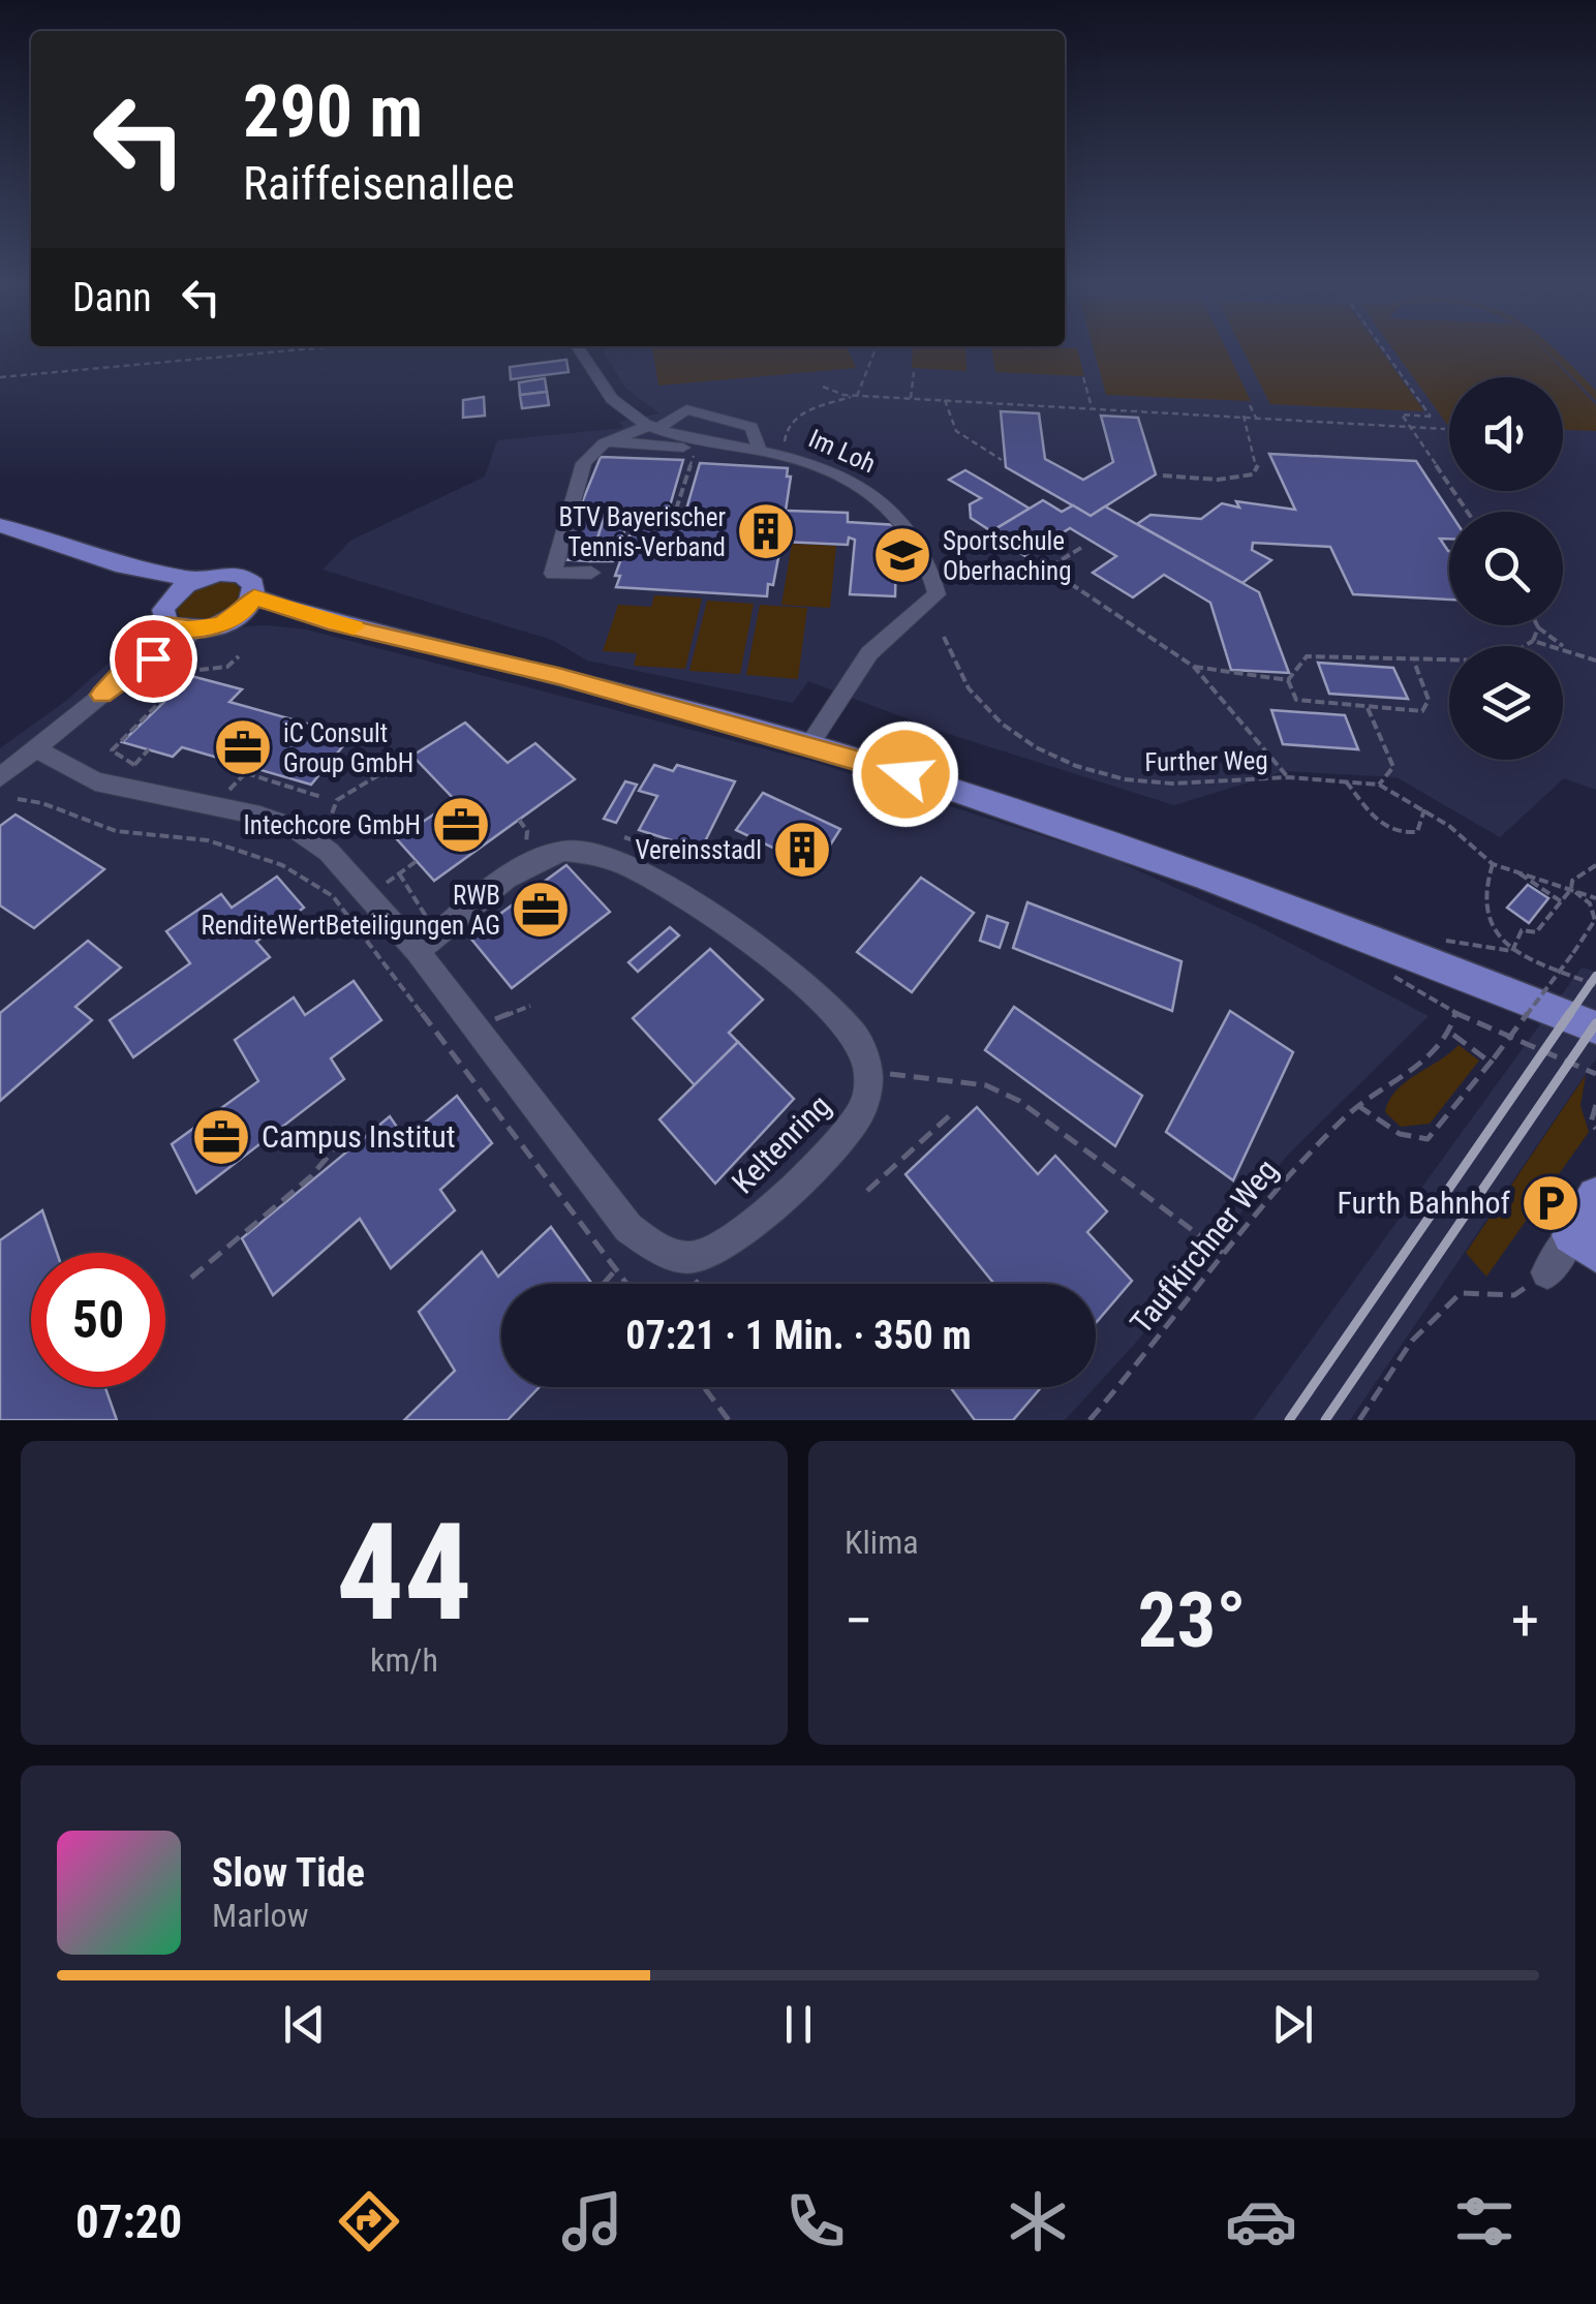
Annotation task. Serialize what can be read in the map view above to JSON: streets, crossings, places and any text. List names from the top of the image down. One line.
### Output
{"streets":{"street":["Im Loh","Keltenring"],"path":["Further Weg","Taufkirchner Weg"]},"places":{"building":["BTV Bayerischer Tennis-Verband","Vereinsstadl"],"school or university":["Sportschule Oberhaching"],"office":["iC Consult Group GmbH","Intechcore GmbH","RWB RenditeWertBeteiligungen AG","Campus Institut"],"parking":["Furth Bahnhof"]},"page":{"turn":["290 m","Raiffeisenallee"],"then":"Dann","limit":"50","trip":"07:21 · 1 Min. · 350 m","tile":[["44","km/h"],"Klima"],"heat":["−","23°","+"],"song":["Slow Tide","Marlow"],"tabs":"07:20"}}
